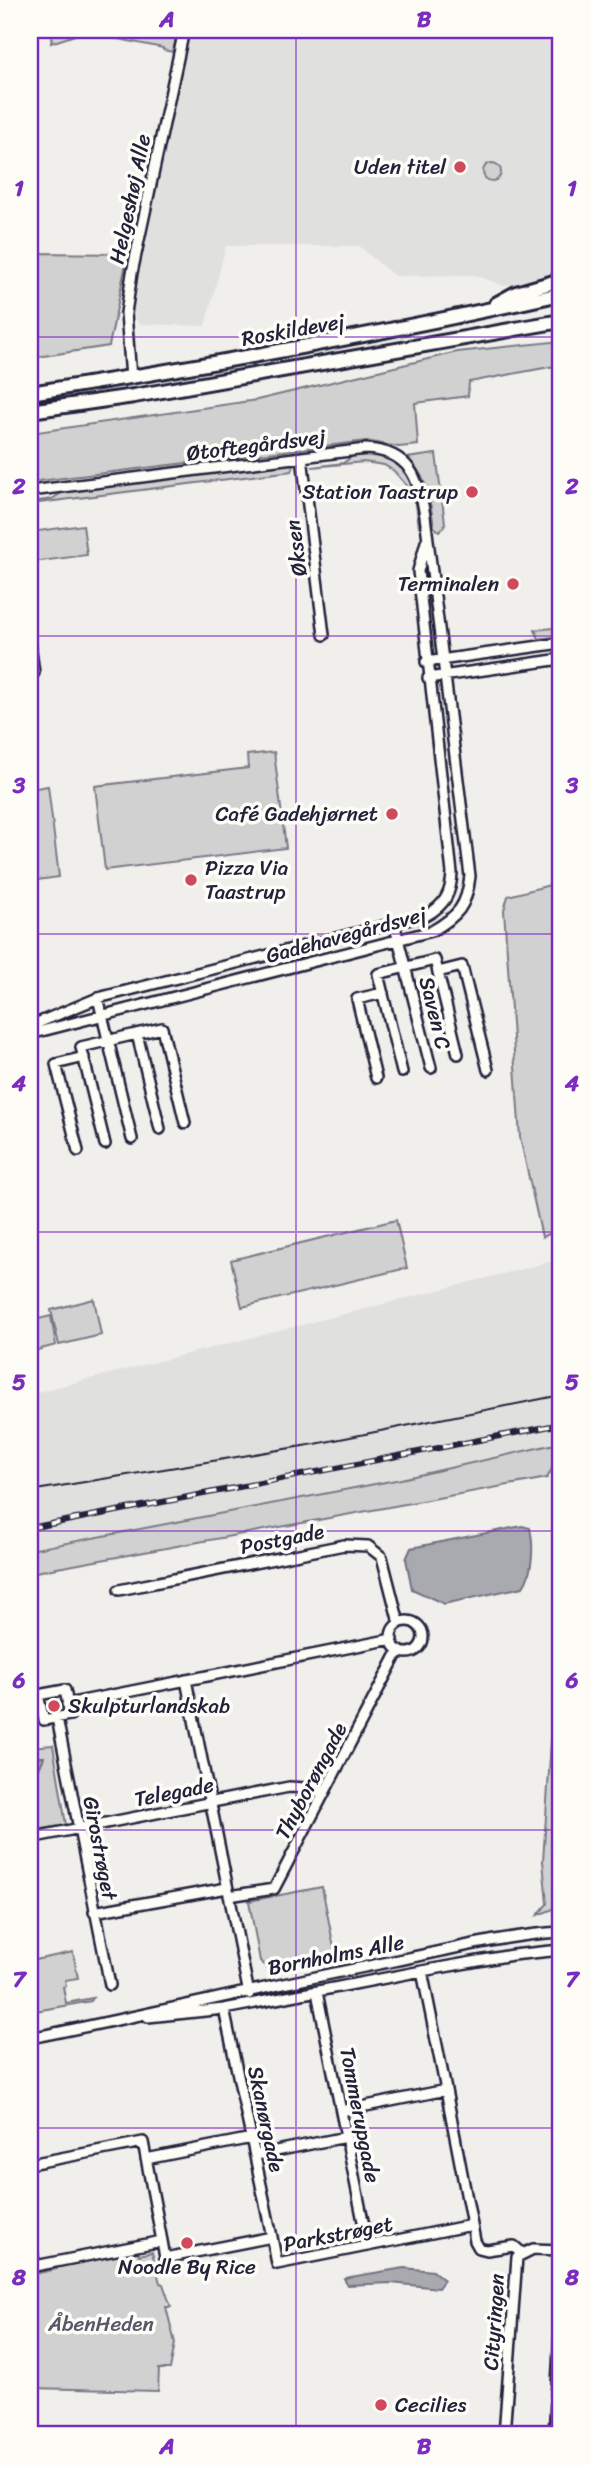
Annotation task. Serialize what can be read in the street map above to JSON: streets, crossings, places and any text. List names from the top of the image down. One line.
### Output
{"streets":{"main road":["Roskildevej"],"street":["Helgeshøj Alle","Øtoftegårdsvej","Øksen","Gadehavegårdsvej","Saven C","Postgade","Thyborøngade","Telegade","Girostrøget","Bornholms Alle","Tommerupgade","Skanørgade","Parkstrøget","Cityringen"]},"crossings":[["Helgeshøj Alle","Roskildevej"],["Øtoftegårdsvej","Øksen"],["Øtoftegårdsvej","Gadehavegårdsvej"],["Gadehavegårdsvej","Saven C"],["Postgade","Thyborøngade"],["Thyborøngade","Telegade"],["Telegade","Girostrøget"],["Bornholms Alle","Tommerupgade"],["Bornholms Alle","Skanørgade"],["Tommerupgade","Parkstrøget"],["Skanørgade","Parkstrøget"]],"parks":["ÅbenHeden"],"places":["Uden titel","Station Taastrup","Terminalen","Café Gadehjørnet","Pizza Via Taastrup","Skulpturlandskab","Noodle By Rice","Cecilies"],"grid":{"columns":["A","B"],"rows":["1","2","3","4","5","6","7","8"]}}
